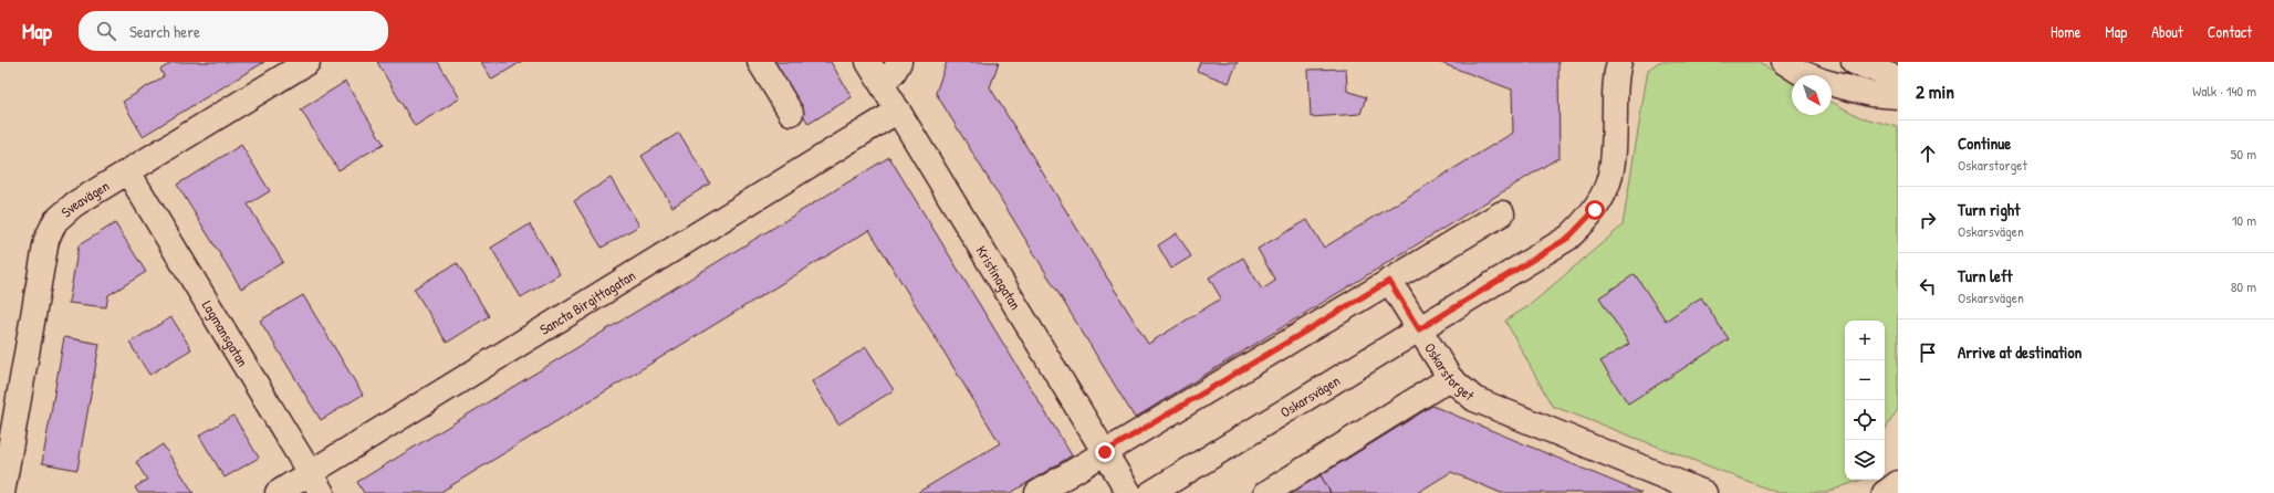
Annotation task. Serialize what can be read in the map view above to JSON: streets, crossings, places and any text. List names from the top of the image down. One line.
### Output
{"streets":{"street":["Sveavägen","Kristinagatan","Sancta Birgittagatan","Lagmansgatan","Oskarstorget","Oskarsvägen"]},"crossings":[["Sveavägen","Lagmansgatan"],["Kristinagatan","Sancta Birgittagatan"],["Sancta Birgittagatan","Lagmansgatan"],["Oskarstorget","Oskarsvägen"]],"north":"bottom right","page":{"header":"Map","search":"Search here","nav":["Home","Map","About","Contact"],"heading":["2 min","Walk · 140 m"],"list":[["Continue","Oskarstorget","50 m"],["Turn right","Oskarsvägen","10 m"],["Turn left","Oskarsvägen","80 m"],"Arrive at destination"],"map_buttons":["+","−"]}}
